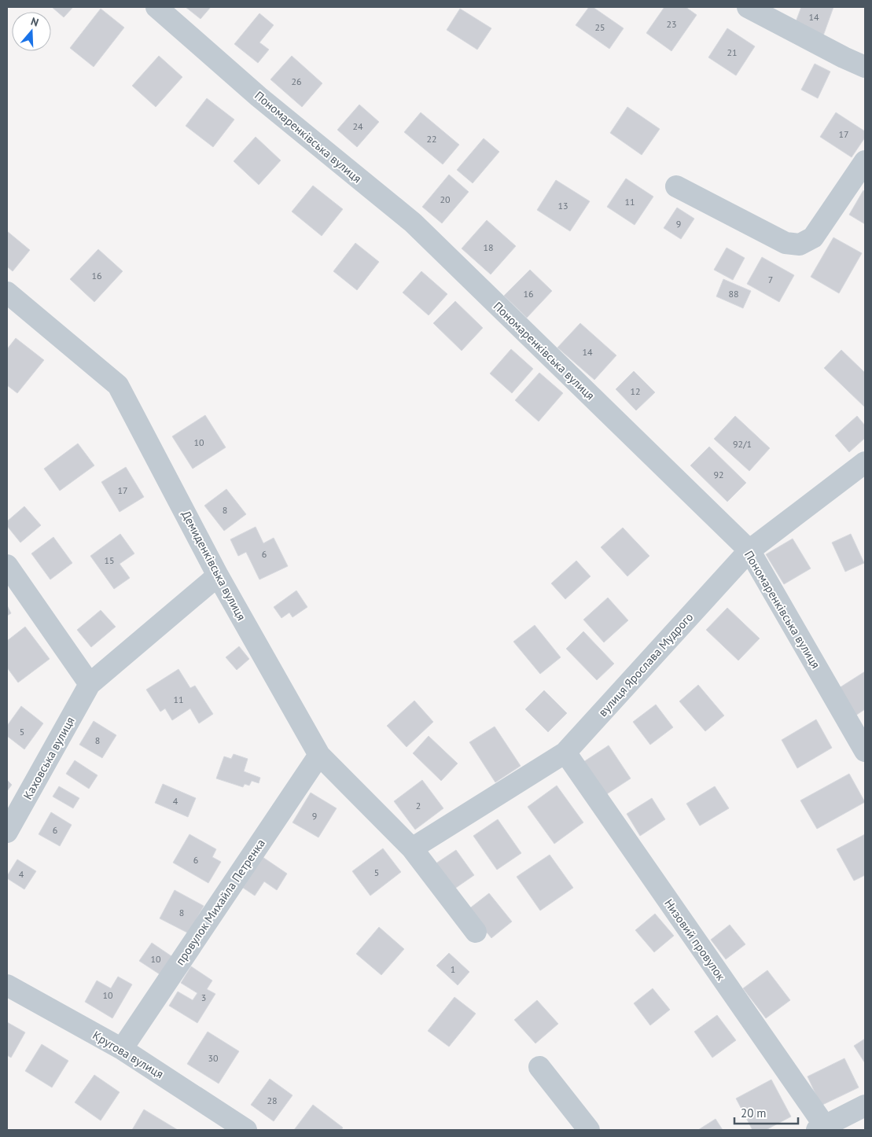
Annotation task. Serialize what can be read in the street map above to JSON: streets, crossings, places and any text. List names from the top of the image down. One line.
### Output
{"streets":{"street":["Пономаренківська вулиця","Демиденківська вулиця","вулиця Ярослава Мудрого","Каховська вулиця","провулок Михайла Петренка","Низовий провулок","Кругова вулиця"]},"crossings":[["Пономаренківська вулиця","вулиця Ярослава Мудрого"],["Демиденківська вулиця","вулиця Ярослава Мудрого"],["Демиденківська вулиця","Каховська вулиця"],["Демиденківська вулиця","провулок Михайла Петренка"],["вулиця Ярослава Мудрого","Низовий провулок"],["провулок Михайла Петренка","Кругова вулиця"]],"house_numbers":["14","23","25","21","26","24","17","22","20","11","13","9","18","16","7","16","88","14","12","10","92/1","92","17","8","6","15","11","5","8","4","2","9","6","6","5","4","8","10","1","10","3","30","28"],"scale_bar":"20 m","north":"top"}
